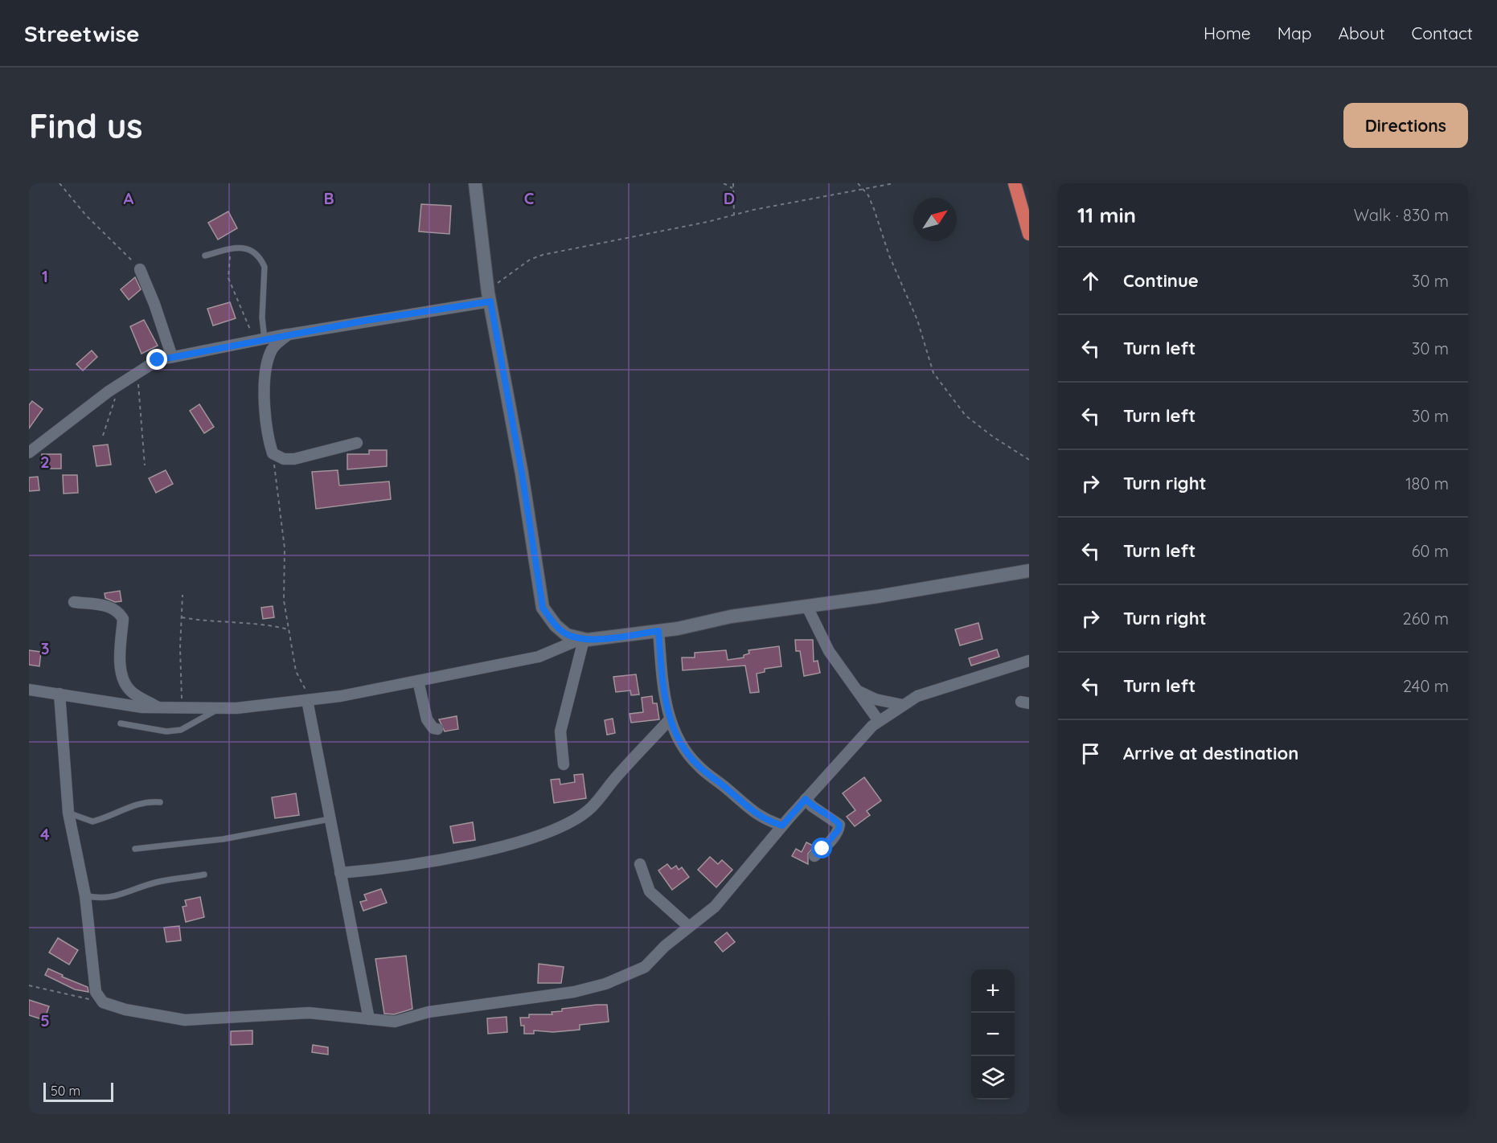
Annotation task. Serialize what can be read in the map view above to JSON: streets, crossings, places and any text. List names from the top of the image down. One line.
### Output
{"scale_bar":"50 m","north":"top right","page":{"header":"Streetwise","nav":["Home","Map","About","Contact"],"buttons":"Directions","title":"Find us","heading":["11 min","Walk · 830 m"],"list":[["Continue","30 m"],["Turn left","30 m"],["Turn left","30 m"],["Turn right","180 m"],["Turn left","60 m"],["Turn right","260 m"],["Turn left","240 m"],"Arrive at destination"],"map_buttons":["+","−"],"scale":"50 m"},"grid":{"columns":["A","B","C","D"],"rows":["1","2","3","4","5"]}}
